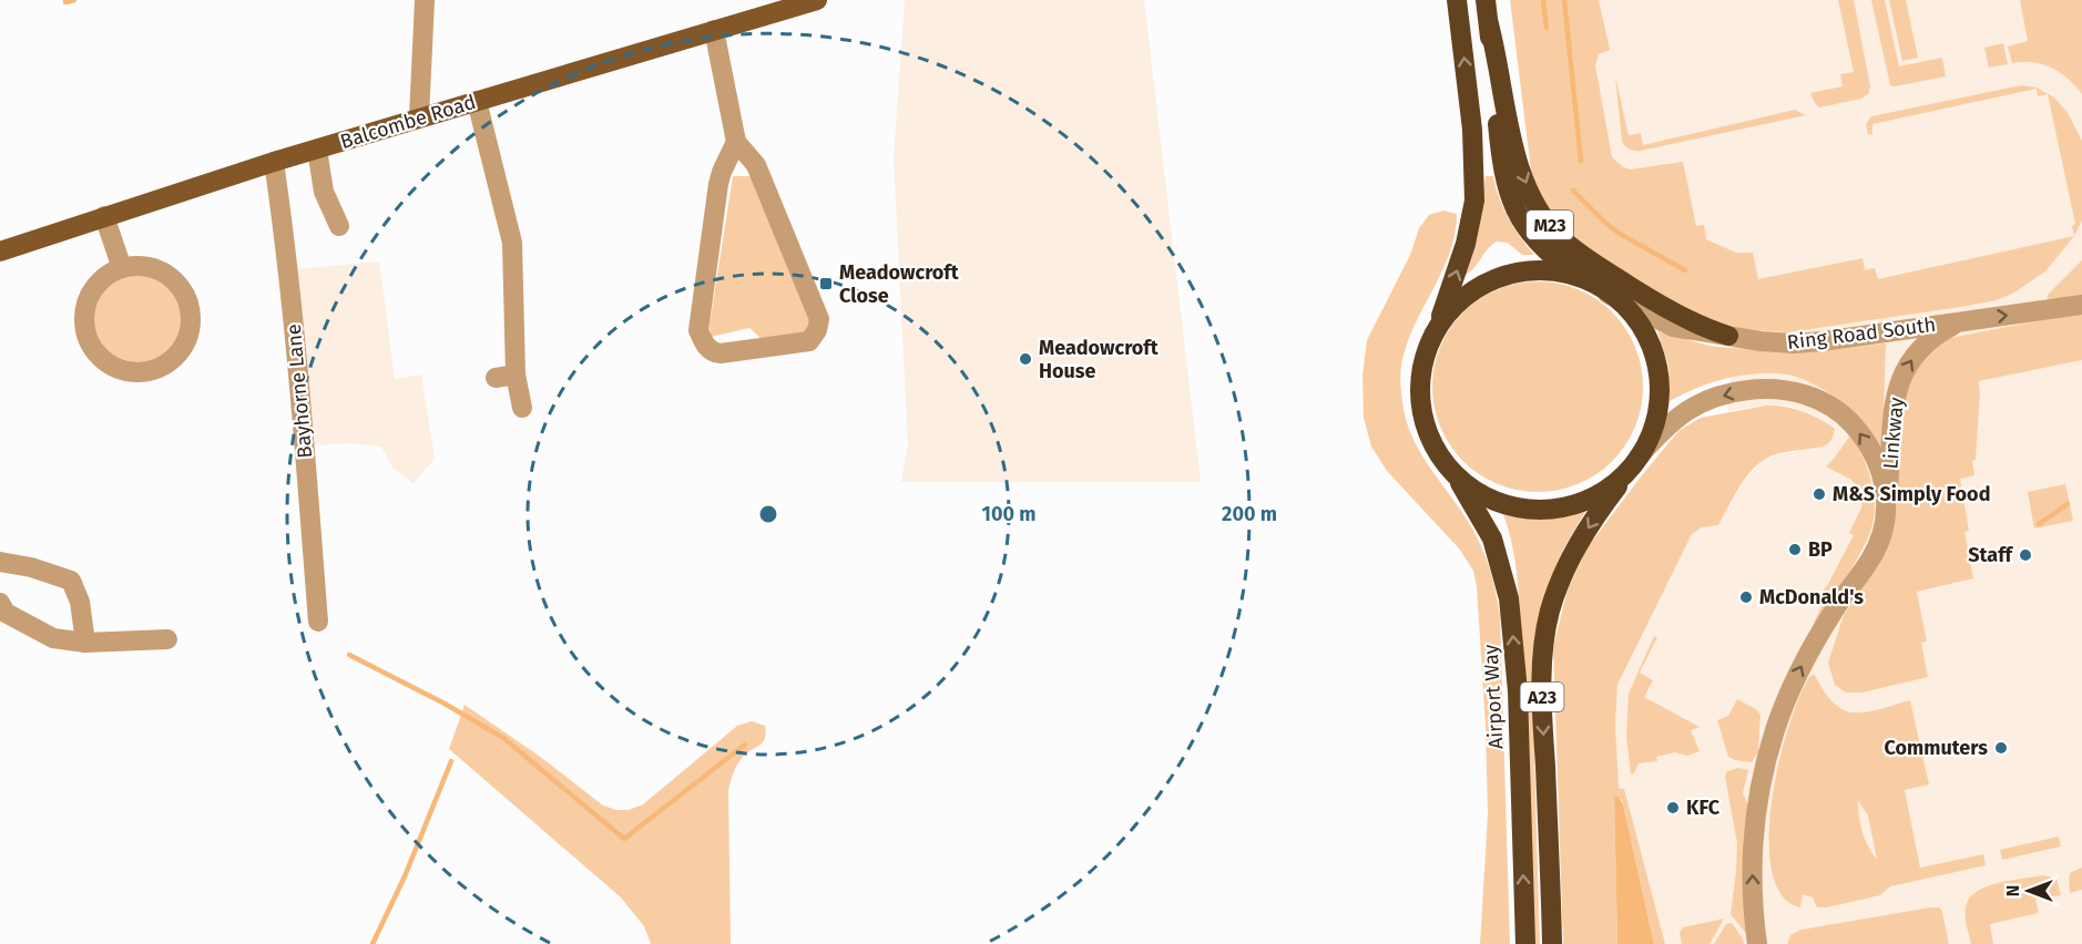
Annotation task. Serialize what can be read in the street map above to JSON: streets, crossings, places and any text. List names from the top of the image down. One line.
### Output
{"streets":{"highway":["M23","Airport Way","A23"],"main road":["Balcombe Road"],"street":["Ring Road South","Bayhorne Lane","Linkway"]},"crossings":[["Balcombe Road","Bayhorne Lane"],["M23","Ring Road South"],["Ring Road South","Linkway"]],"one_way":["Linkway"],"places":{"transit":["Meadowcroft Close"],"other":["Meadowcroft House","M&S Simply Food","BP","Staff","McDonald's","Commuters","KFC"]},"north":"left","rings":["100 m","200 m"]}
